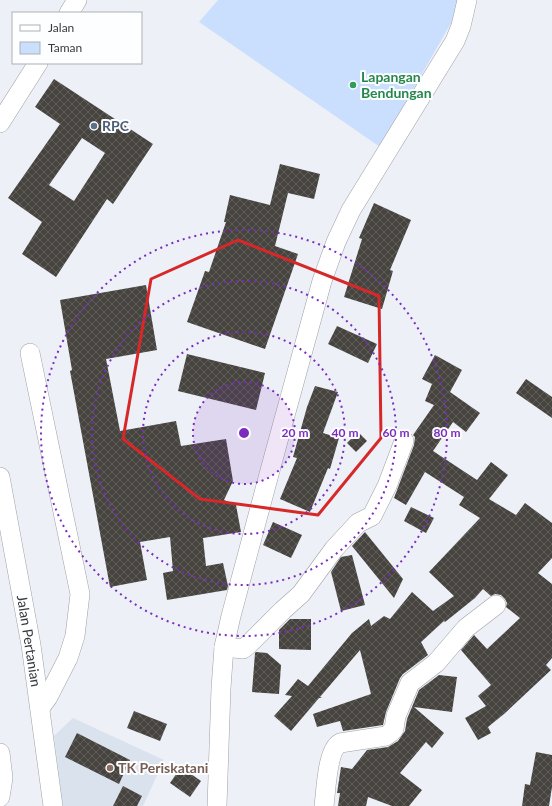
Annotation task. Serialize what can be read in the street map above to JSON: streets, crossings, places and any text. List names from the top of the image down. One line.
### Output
{"streets":{"street":["Jalan Pertanian"]},"places":["Lapangan Bendungan","RPC","TK Periskatani"],"legend":["Jalan","Taman"],"rings":["20 m","40 m","60 m","80 m"]}
